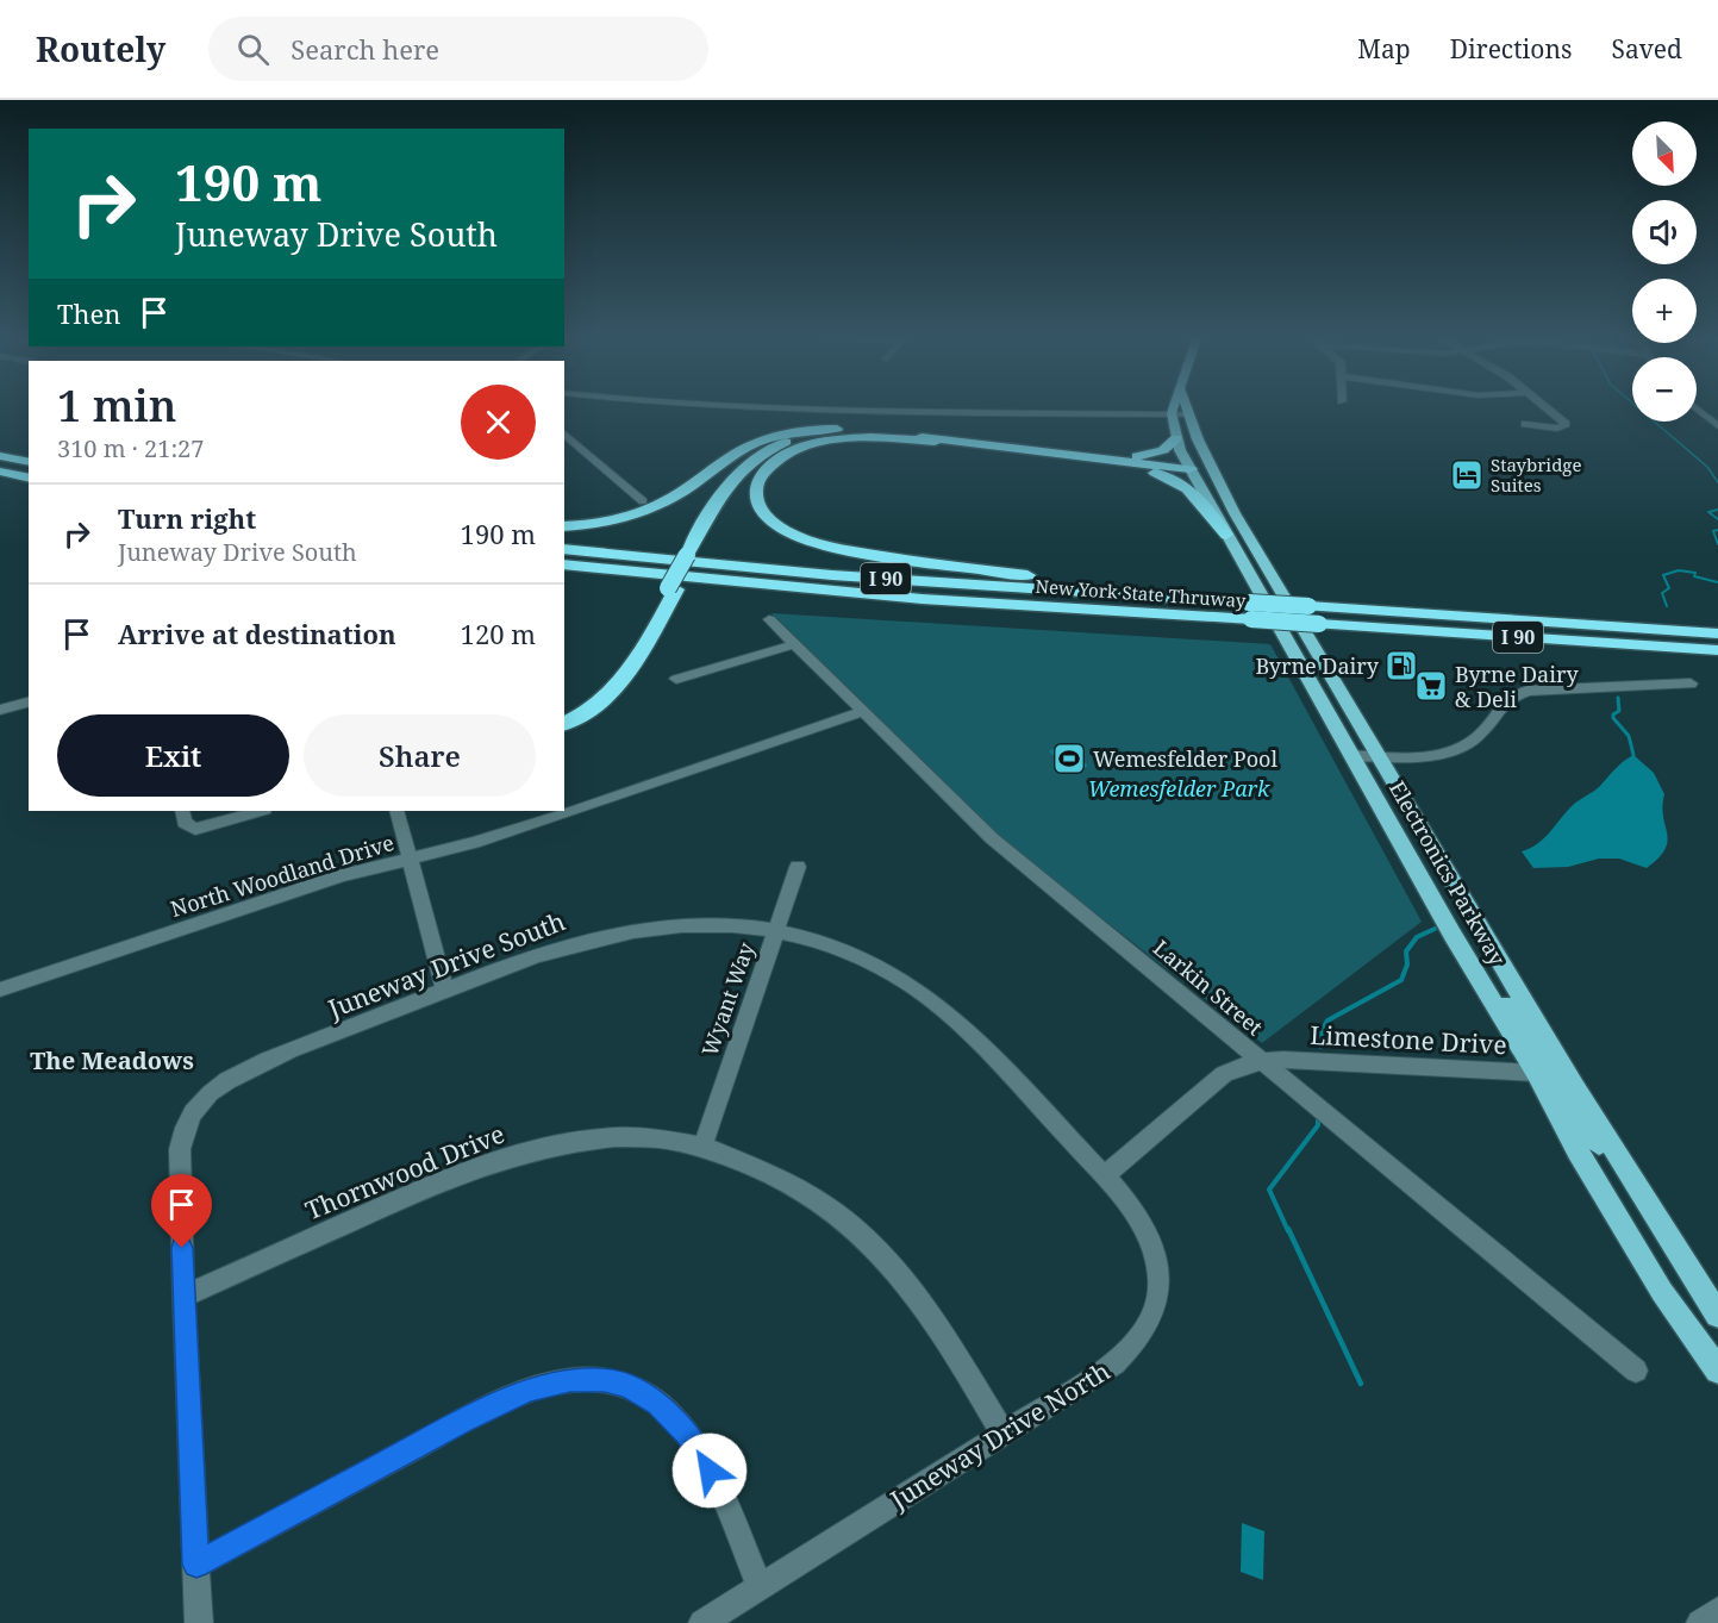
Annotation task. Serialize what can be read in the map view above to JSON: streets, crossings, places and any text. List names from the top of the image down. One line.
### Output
{"streets":{"highway":["I 90","New York State Thruway"],"main road":["Electronics Parkway"],"street":["North Woodland Drive","Juneway Drive South","Larkin Street","Wyant Way","Limestone Drive","Thornwood Drive","Juneway Drive North"]},"crossings":[["Electronics Parkway","Limestone Drive"],["North Woodland Drive","Larkin Street"],["Juneway Drive South","Wyant Way"],["Juneway Drive South","Limestone Drive"],["Juneway Drive South","Thornwood Drive"],["Juneway Drive South","Juneway Drive North"],["Larkin Street","Limestone Drive"],["Wyant Way","Thornwood Drive"],["Limestone Drive","Juneway Drive North"],["Thornwood Drive","Juneway Drive North"]],"districts":["The Meadows"],"parks":["Wemesfelder Park"],"places":{"hotel":["Staybridge Suites"],"fuel station":["Byrne Dairy"],"supermarket":["Byrne Dairy & Deli"],"sports":["Wemesfelder Pool"]},"north":"bottom right","page":{"header":"Routely","search":"Search here","nav":["Map","Directions","Saved"],"map_buttons":["+","−"],"turn":["190 m","Juneway Drive South"],"then":"Then","heading":["1 min","310 m · 21:27"],"list":[{"name":"Turn right","note":"Juneway Drive South","value":"190 m"},{"name":"Arrive at destination","value":"120 m"}],"buttons":["Exit","Share"]}}
